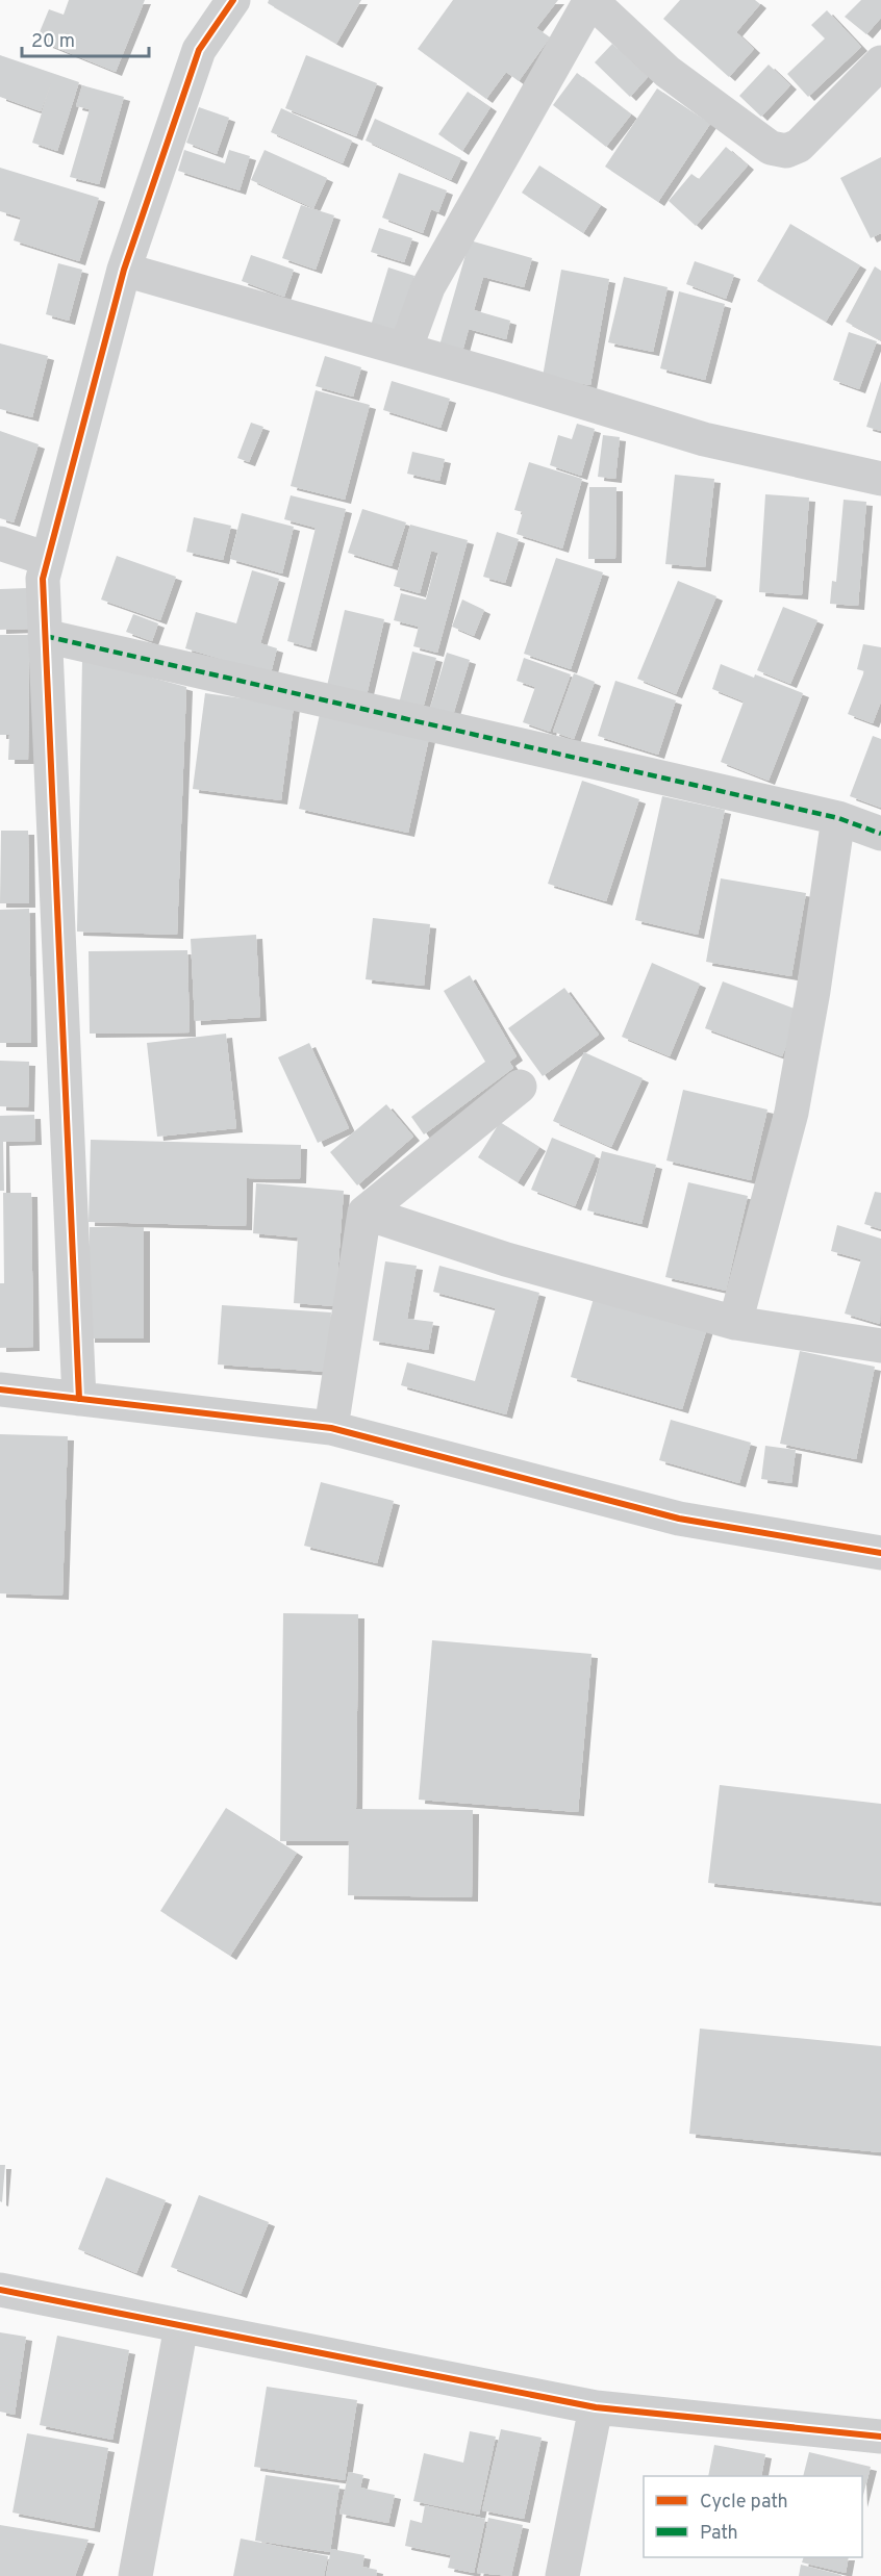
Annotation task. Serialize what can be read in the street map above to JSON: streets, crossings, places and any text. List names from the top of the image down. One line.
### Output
{"legend":["Cycle path","Path"],"scale_bar":"20 m"}
